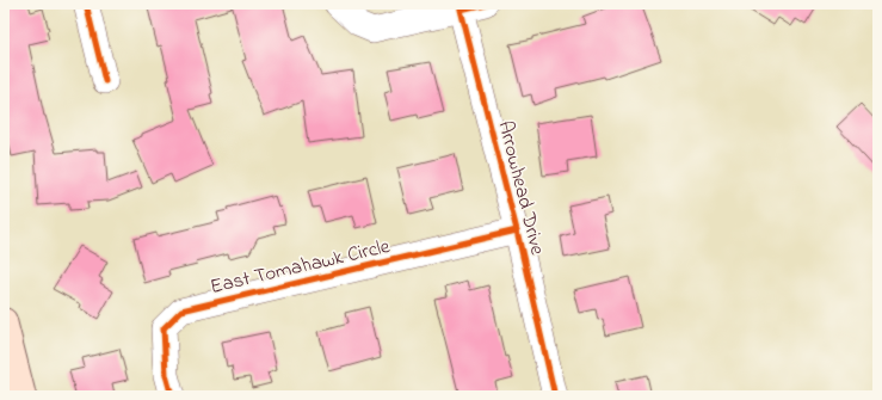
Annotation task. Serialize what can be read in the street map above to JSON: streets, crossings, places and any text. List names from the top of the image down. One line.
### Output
{"streets":{"street":["Arrowhead Drive","East Tomahawk Circle"]},"crossings":[["Arrowhead Drive","East Tomahawk Circle"]]}
